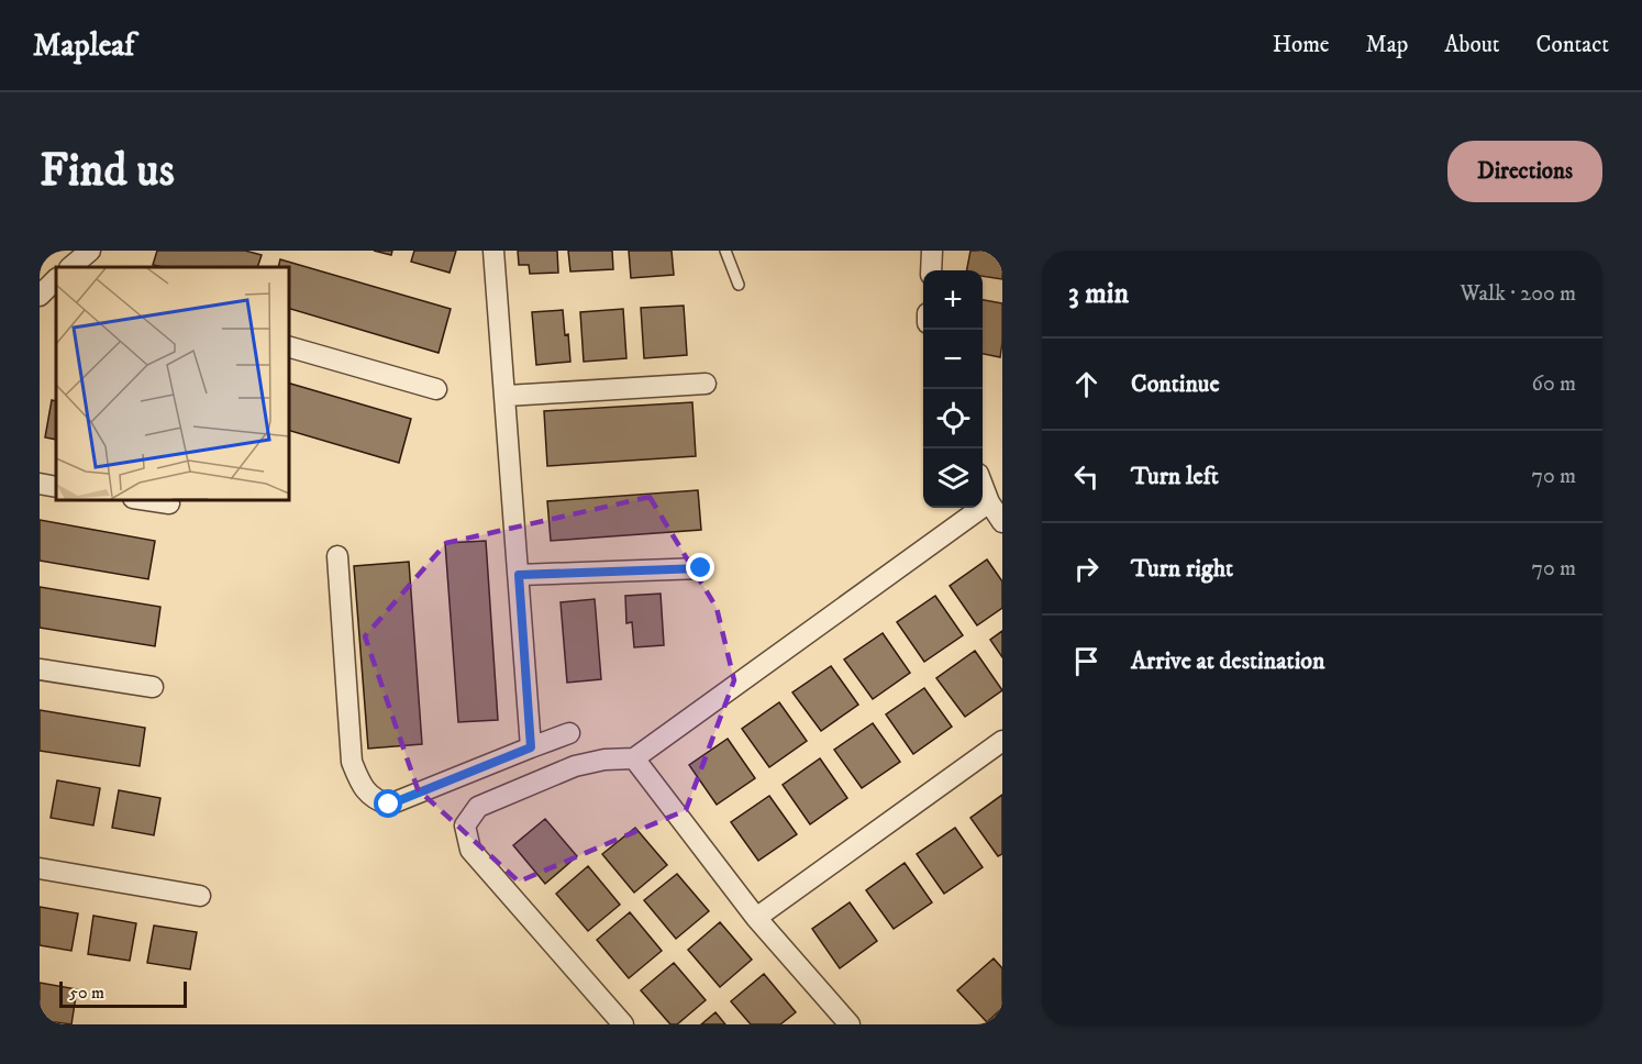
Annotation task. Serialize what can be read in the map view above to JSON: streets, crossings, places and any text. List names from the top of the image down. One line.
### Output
{"scale_bar":"50 m","page":{"header":"Mapleaf","nav":["Home","Map","About","Contact"],"buttons":"Directions","title":"Find us","heading":["3 min","Walk · 200 m"],"map_buttons":["+","−"],"list":[["Continue","60 m"],["Turn left","70 m"],["Turn right","70 m"],"Arrive at destination"],"scale":"50 m"}}
